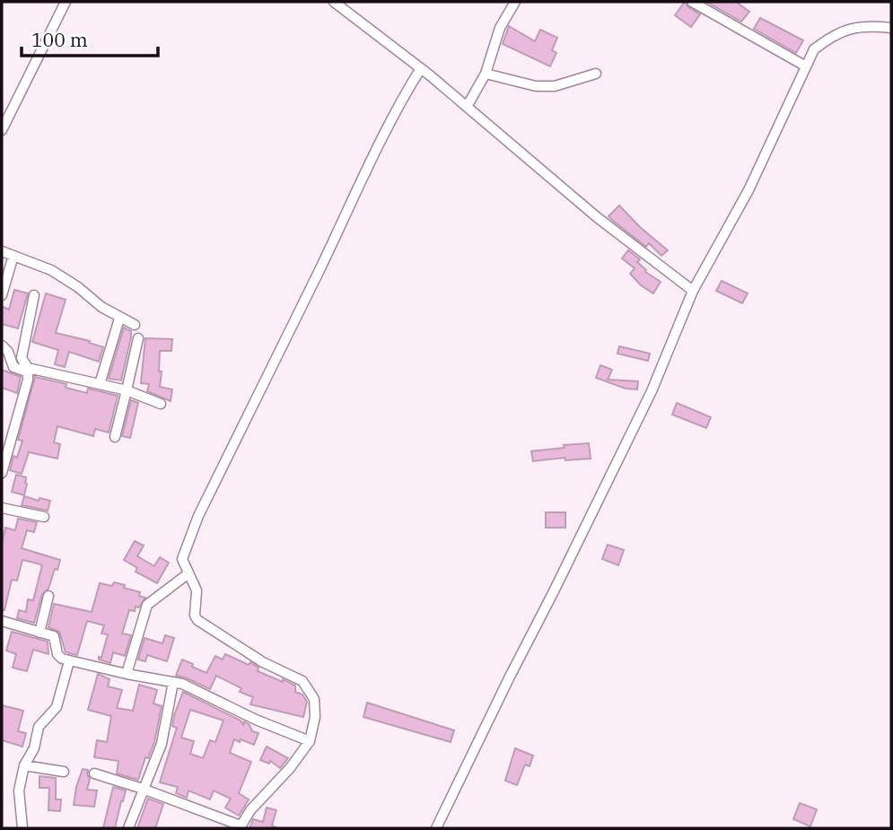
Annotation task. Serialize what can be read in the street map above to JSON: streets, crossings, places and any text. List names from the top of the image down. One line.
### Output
{"scale_bar":"100 m"}
